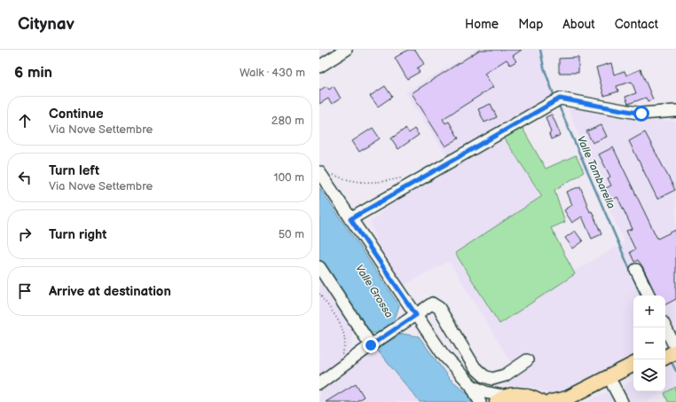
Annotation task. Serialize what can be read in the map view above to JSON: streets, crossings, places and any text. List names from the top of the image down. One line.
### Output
{"water":["Valle Tambarella","Valle Grossa"],"page":{"header":"Citynav","nav":["Home","Map","About","Contact"],"heading":["6 min","Walk · 430 m"],"list":[["Continue","Via Nove Settembre","280 m"],["Turn left","Via Nove Settembre","100 m"],["Turn right","50 m"],"Arrive at destination"],"map_buttons":["+","−"]}}
